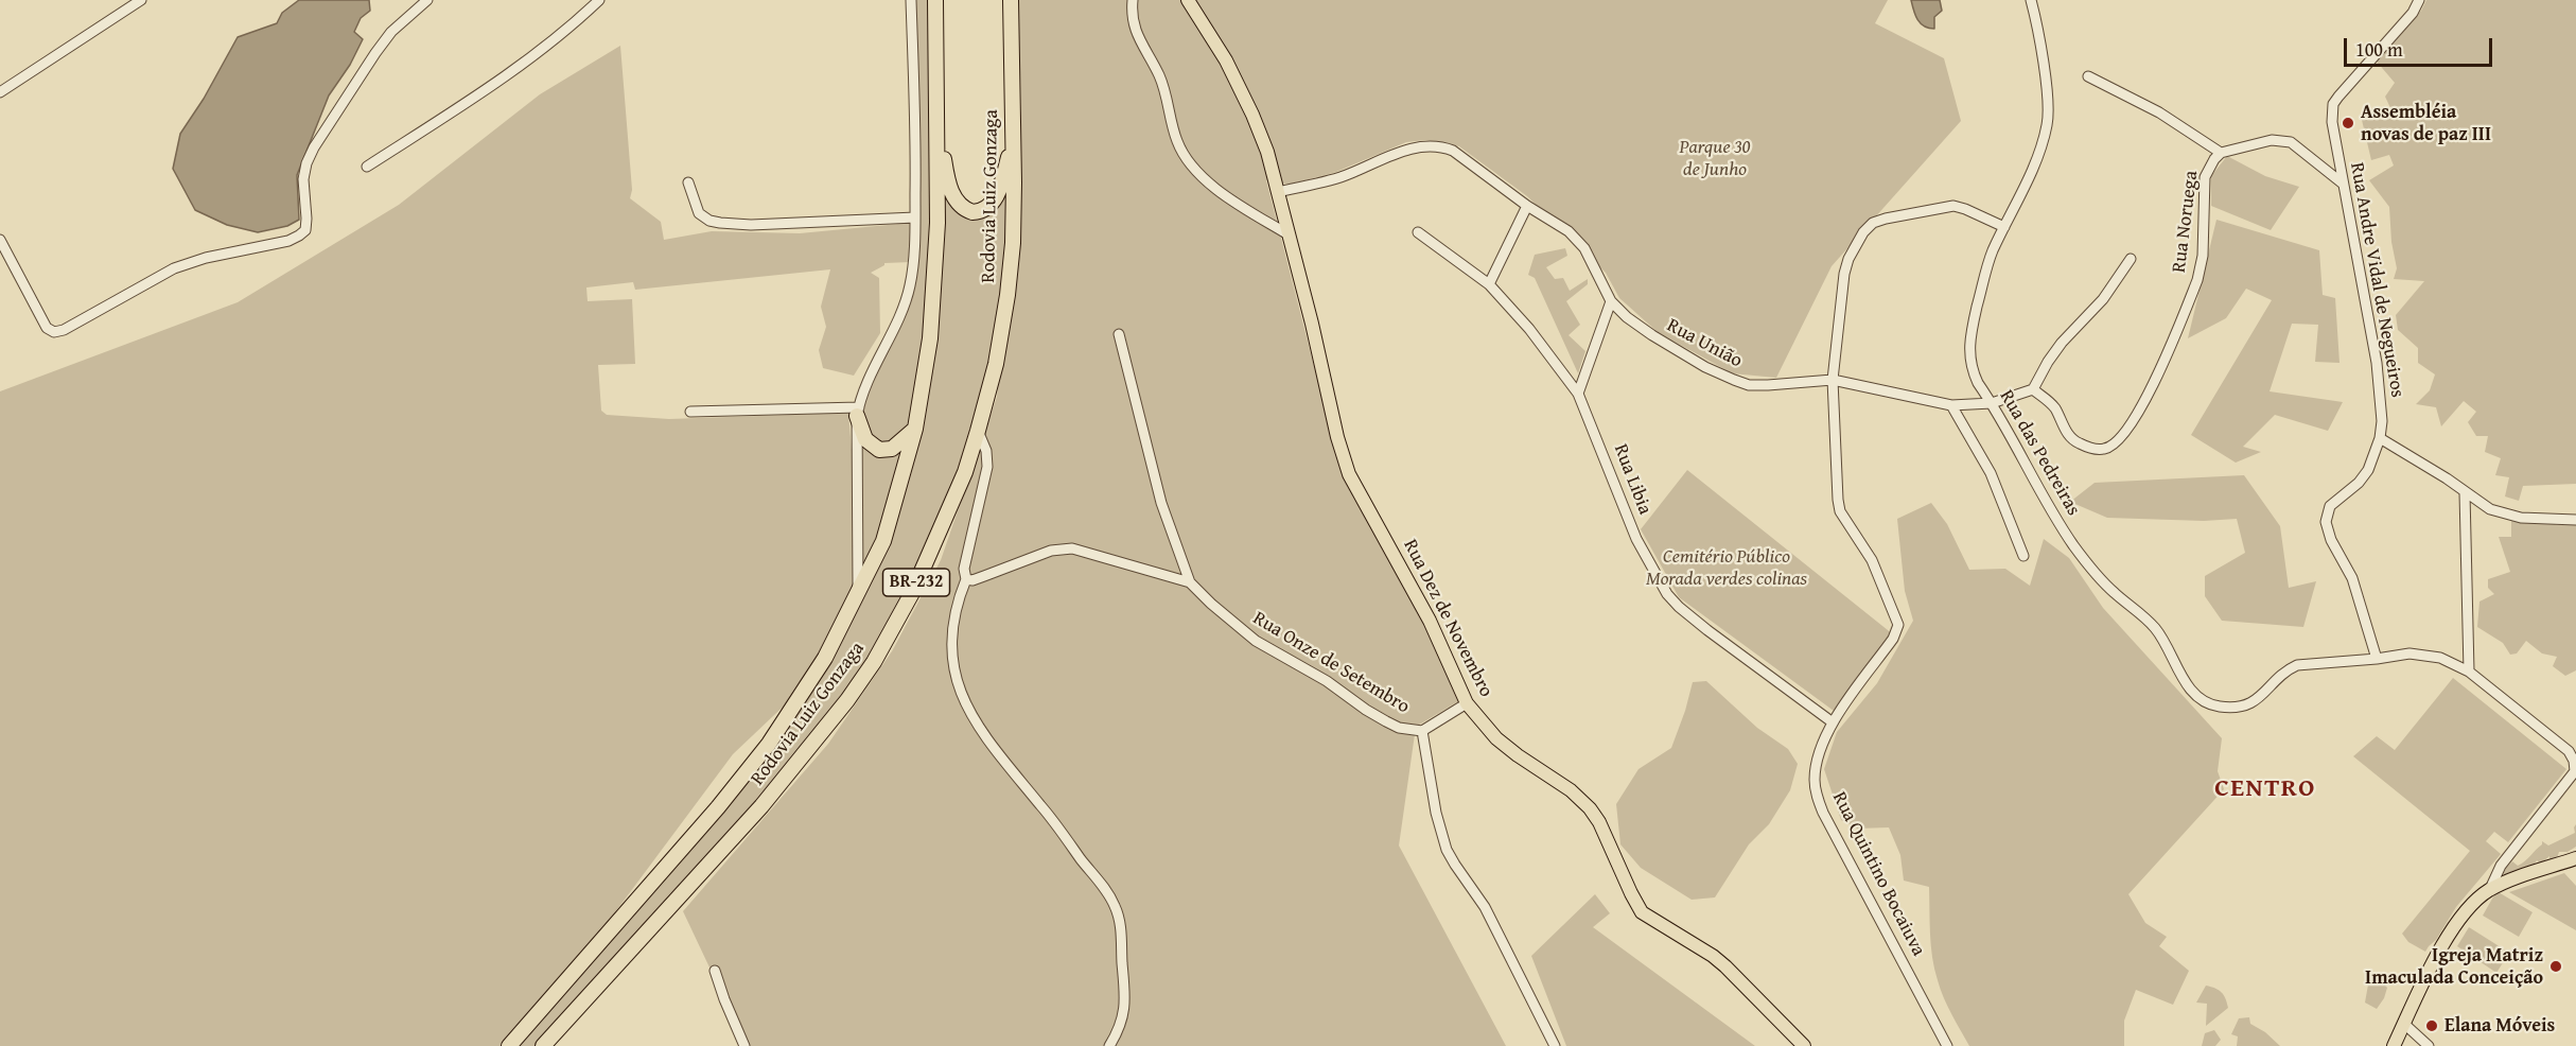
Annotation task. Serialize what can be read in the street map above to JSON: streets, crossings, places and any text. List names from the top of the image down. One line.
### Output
{"streets":{"highway":["Rodovia Luiz Gonzaga","BR-232"],"main road":["Rua Dez de Novembro"],"street":["Rua Noruega","Rua Andre Vidal de Negueiros","Rua União","Rua das Pedreiras","Rua Libia","Rua Onze de Setembro","Rua Quintino Bocaiuva"]},"crossings":[["Rodovia Luiz Gonzaga","BR-232"],["Rua Noruega","Rua Andre Vidal de Negueiros"],["Rua Noruega","Rua União"],["Rua Andre Vidal de Negueiros","Rua das Pedreiras"],["Rua União","Rua das Pedreiras"],["Rua União","Rua Dez de Novembro"],["Rua União","Rua Quintino Bocaiuva"],["Rua das Pedreiras","Rua Quintino Bocaiuva"],["Rua Libia","Rua Quintino Bocaiuva"]],"districts":["CENTRO"],"parks":["Parque 30 de Junho","Cemitério Público Morada verdes colinas"],"places":["Assembléia novas de paz III","Igreja Matriz Imaculada Conceição","Elana Móveis"],"scale_bar":"100 m"}
